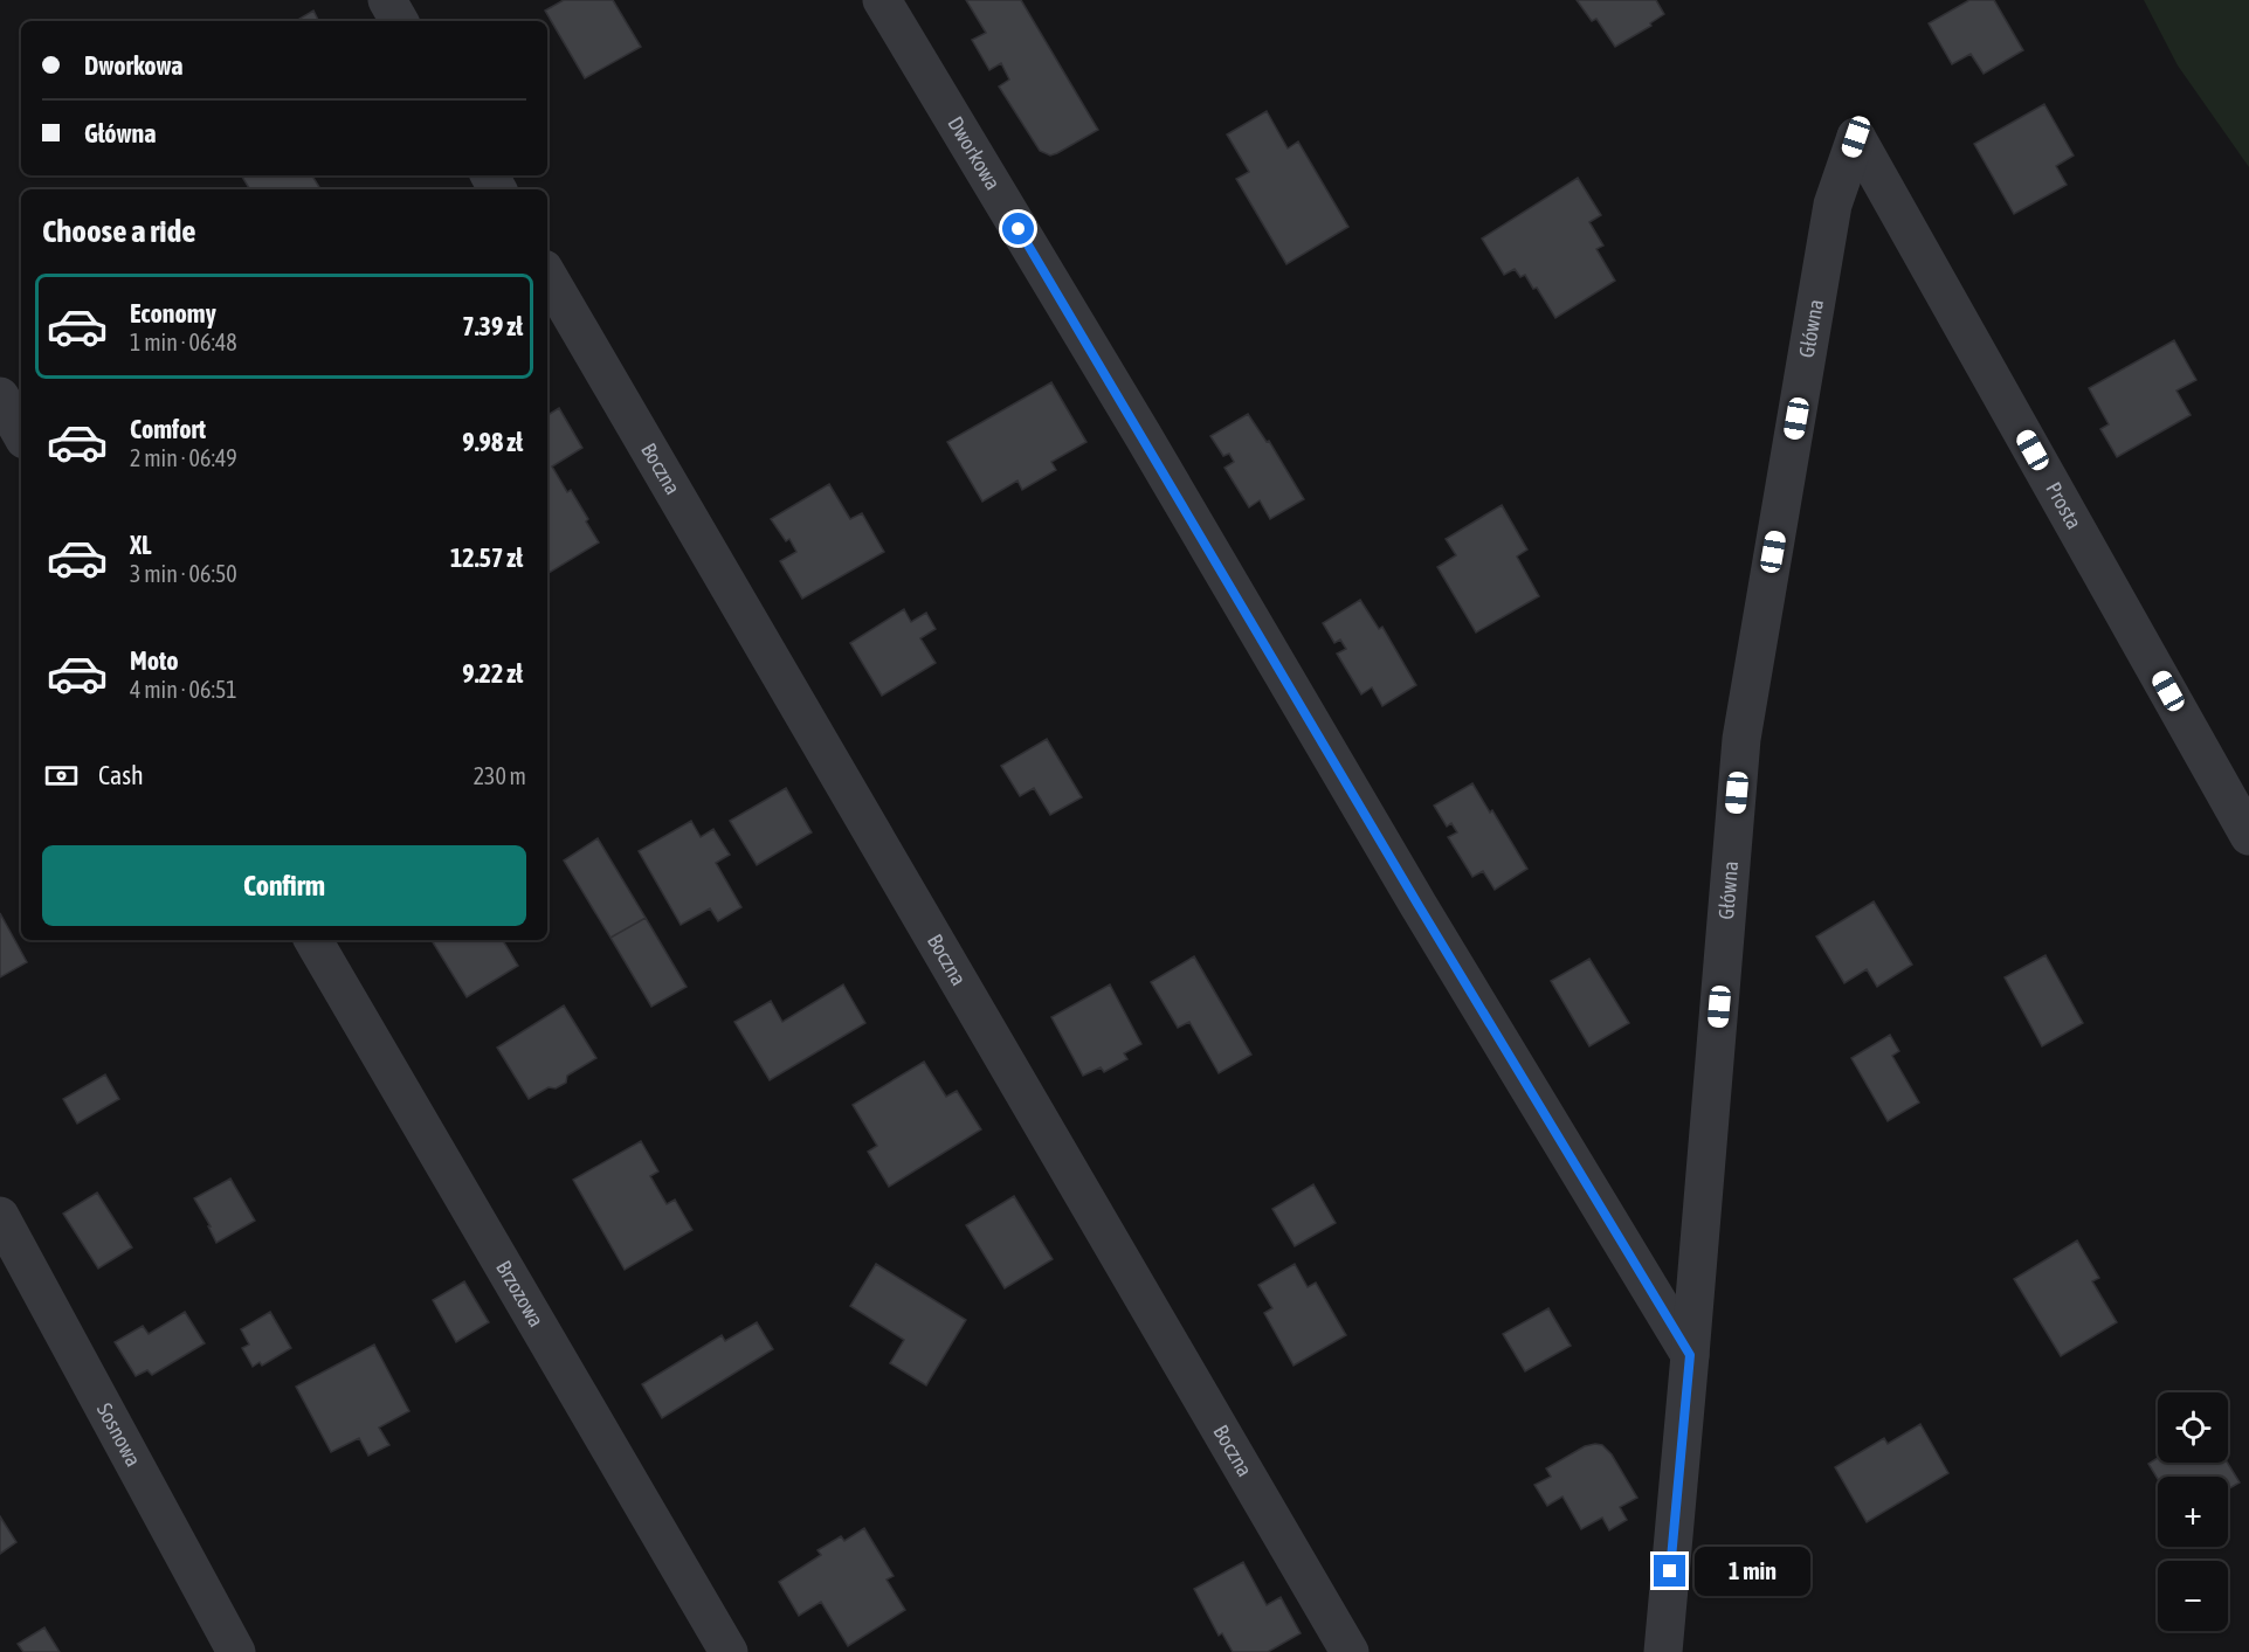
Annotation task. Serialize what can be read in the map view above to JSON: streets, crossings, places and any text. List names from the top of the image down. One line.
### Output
{"streets":{"street":["Dworkowa","Główna","Boczna","Prosta","Brzozowa","Sosnowa"]},"crossings":[["Dworkowa","Główna"],["Główna","Prosta"]],"page":{"banner":["Dworkowa","Główna"],"heading":"Choose a ride","list":[{"name":"Economy","note":"1 min · 06:48","value":"7.39 zł"},{"name":"Comfort","note":"2 min · 06:49","value":"9.98 zł"},{"name":"XL","note":"3 min · 06:50","value":"12.57 zł"},{"name":"Moto","note":"4 min · 06:51","value":"9.22 zł"}],"pay":["Cash","230 m"],"buttons":"Confirm","map_buttons":["+","−"],"bubble":"1 min"}}
